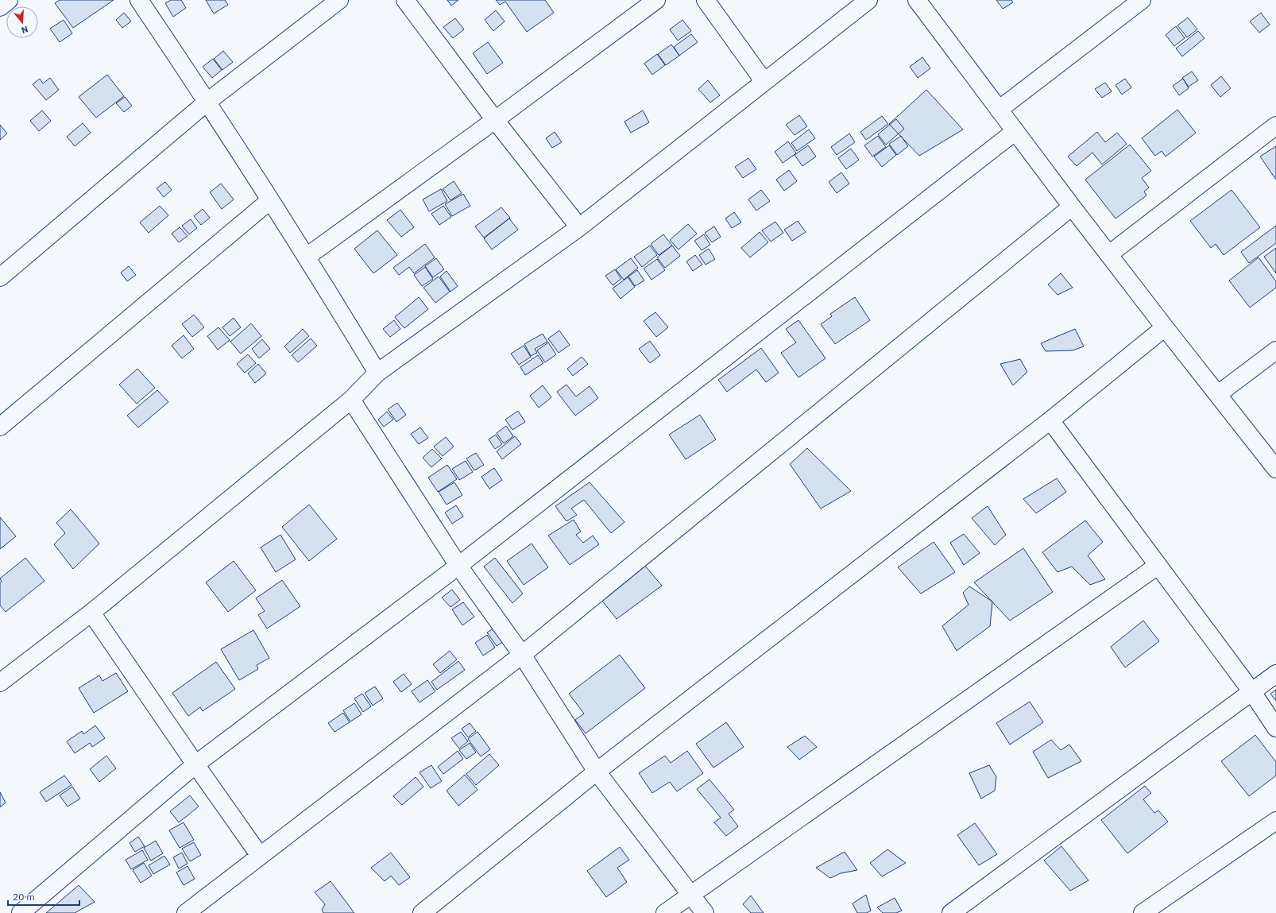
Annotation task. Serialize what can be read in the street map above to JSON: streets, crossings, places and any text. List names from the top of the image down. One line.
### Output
{"scale_bar":"20 m","north":"bottom"}
